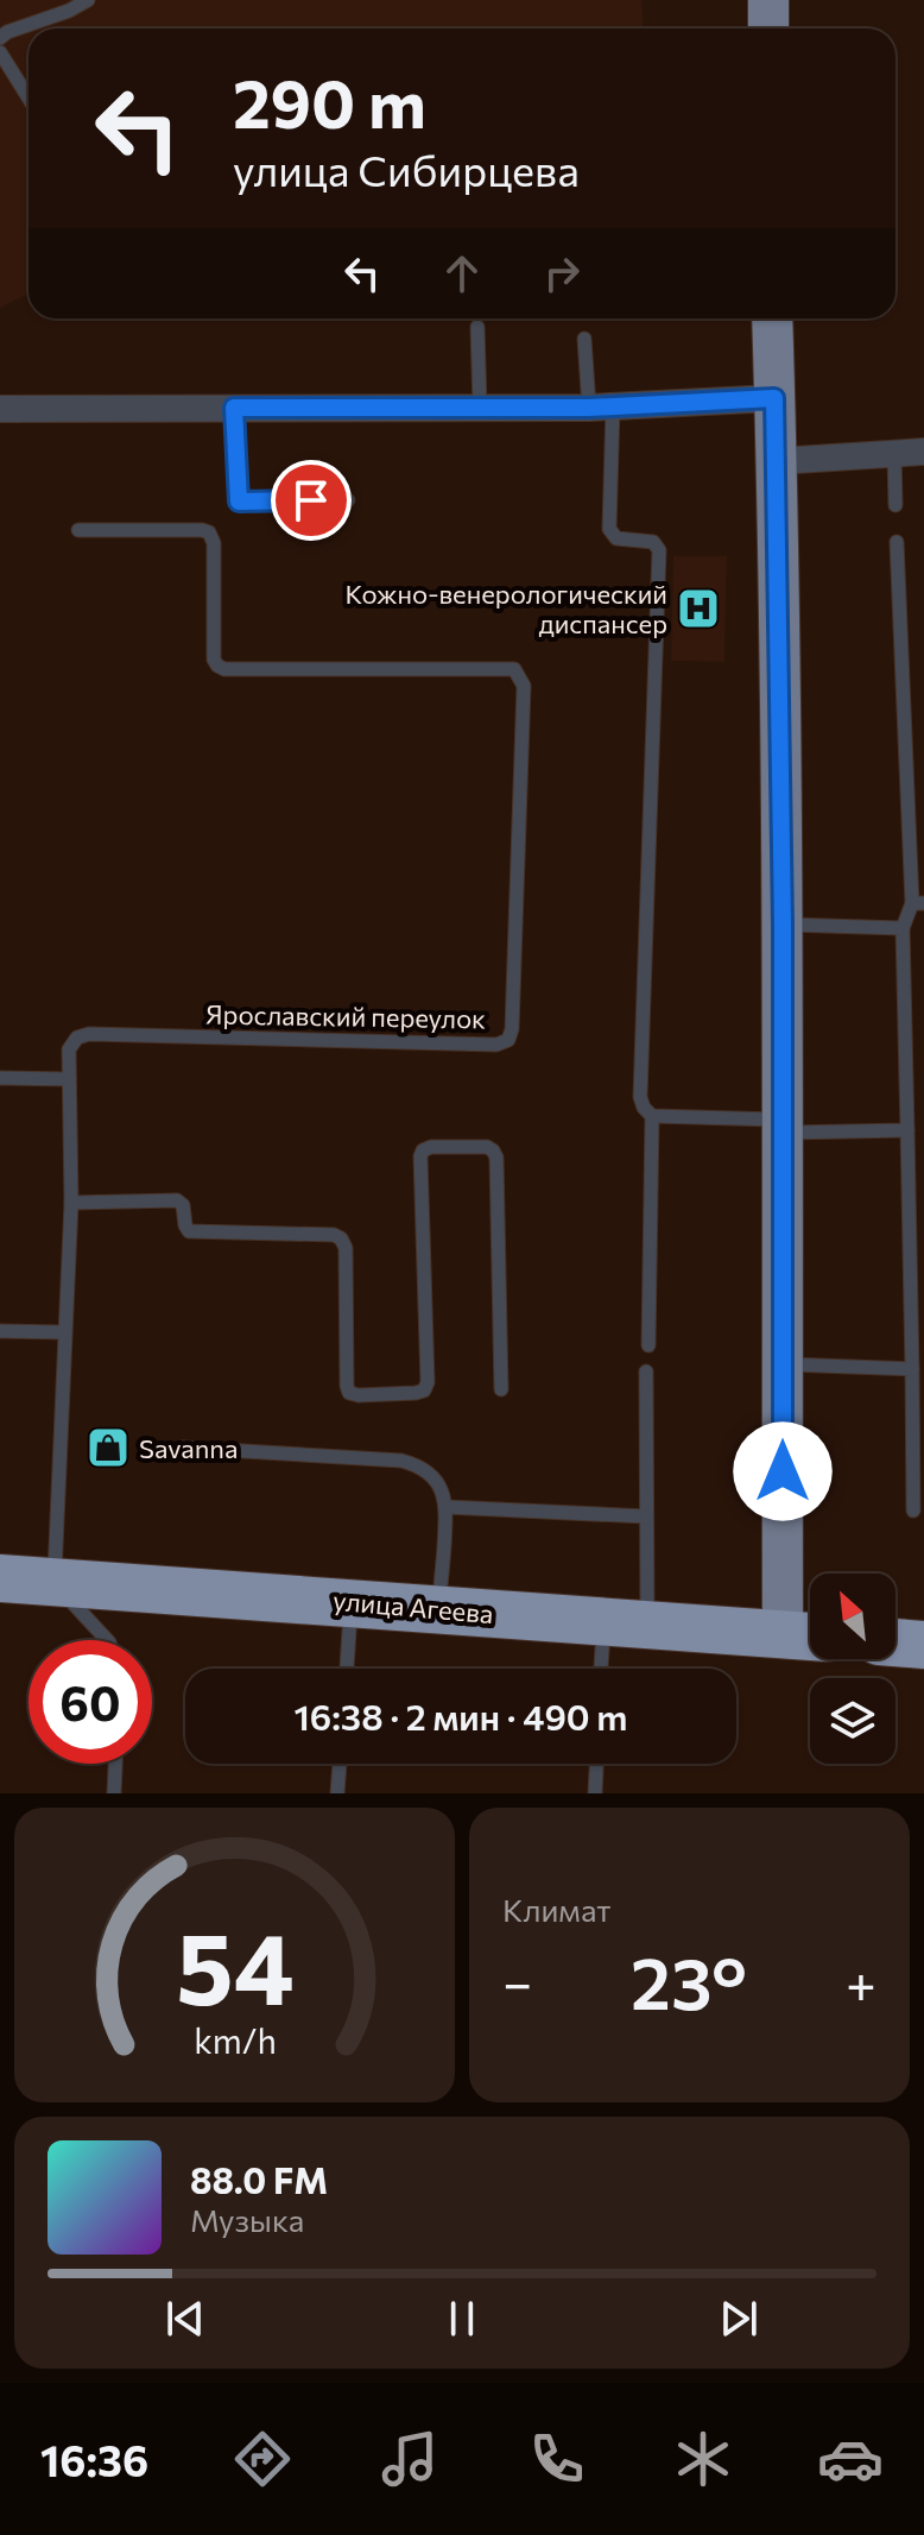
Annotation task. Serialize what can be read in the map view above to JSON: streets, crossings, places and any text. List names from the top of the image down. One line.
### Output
{"streets":{"highway":["улица Агеева"],"lane":["Ярославский переулок"]},"crossings":[["Ярославский переулок","улица Агеева"]],"places":{"hospital":["Кожно-венерологический диспансер"],"shop":["Savanna"]},"north":"top left","page":{"turn":["290 m","улица Сибирцева"],"limit":"60","trip":"16:38 · 2 мин · 490 m","tile":"Климат","heat":["−","23°","+"],"song":["88.0 FM","Музыка"],"tabs":"16:36","gauge":["54","km/h"]}}
